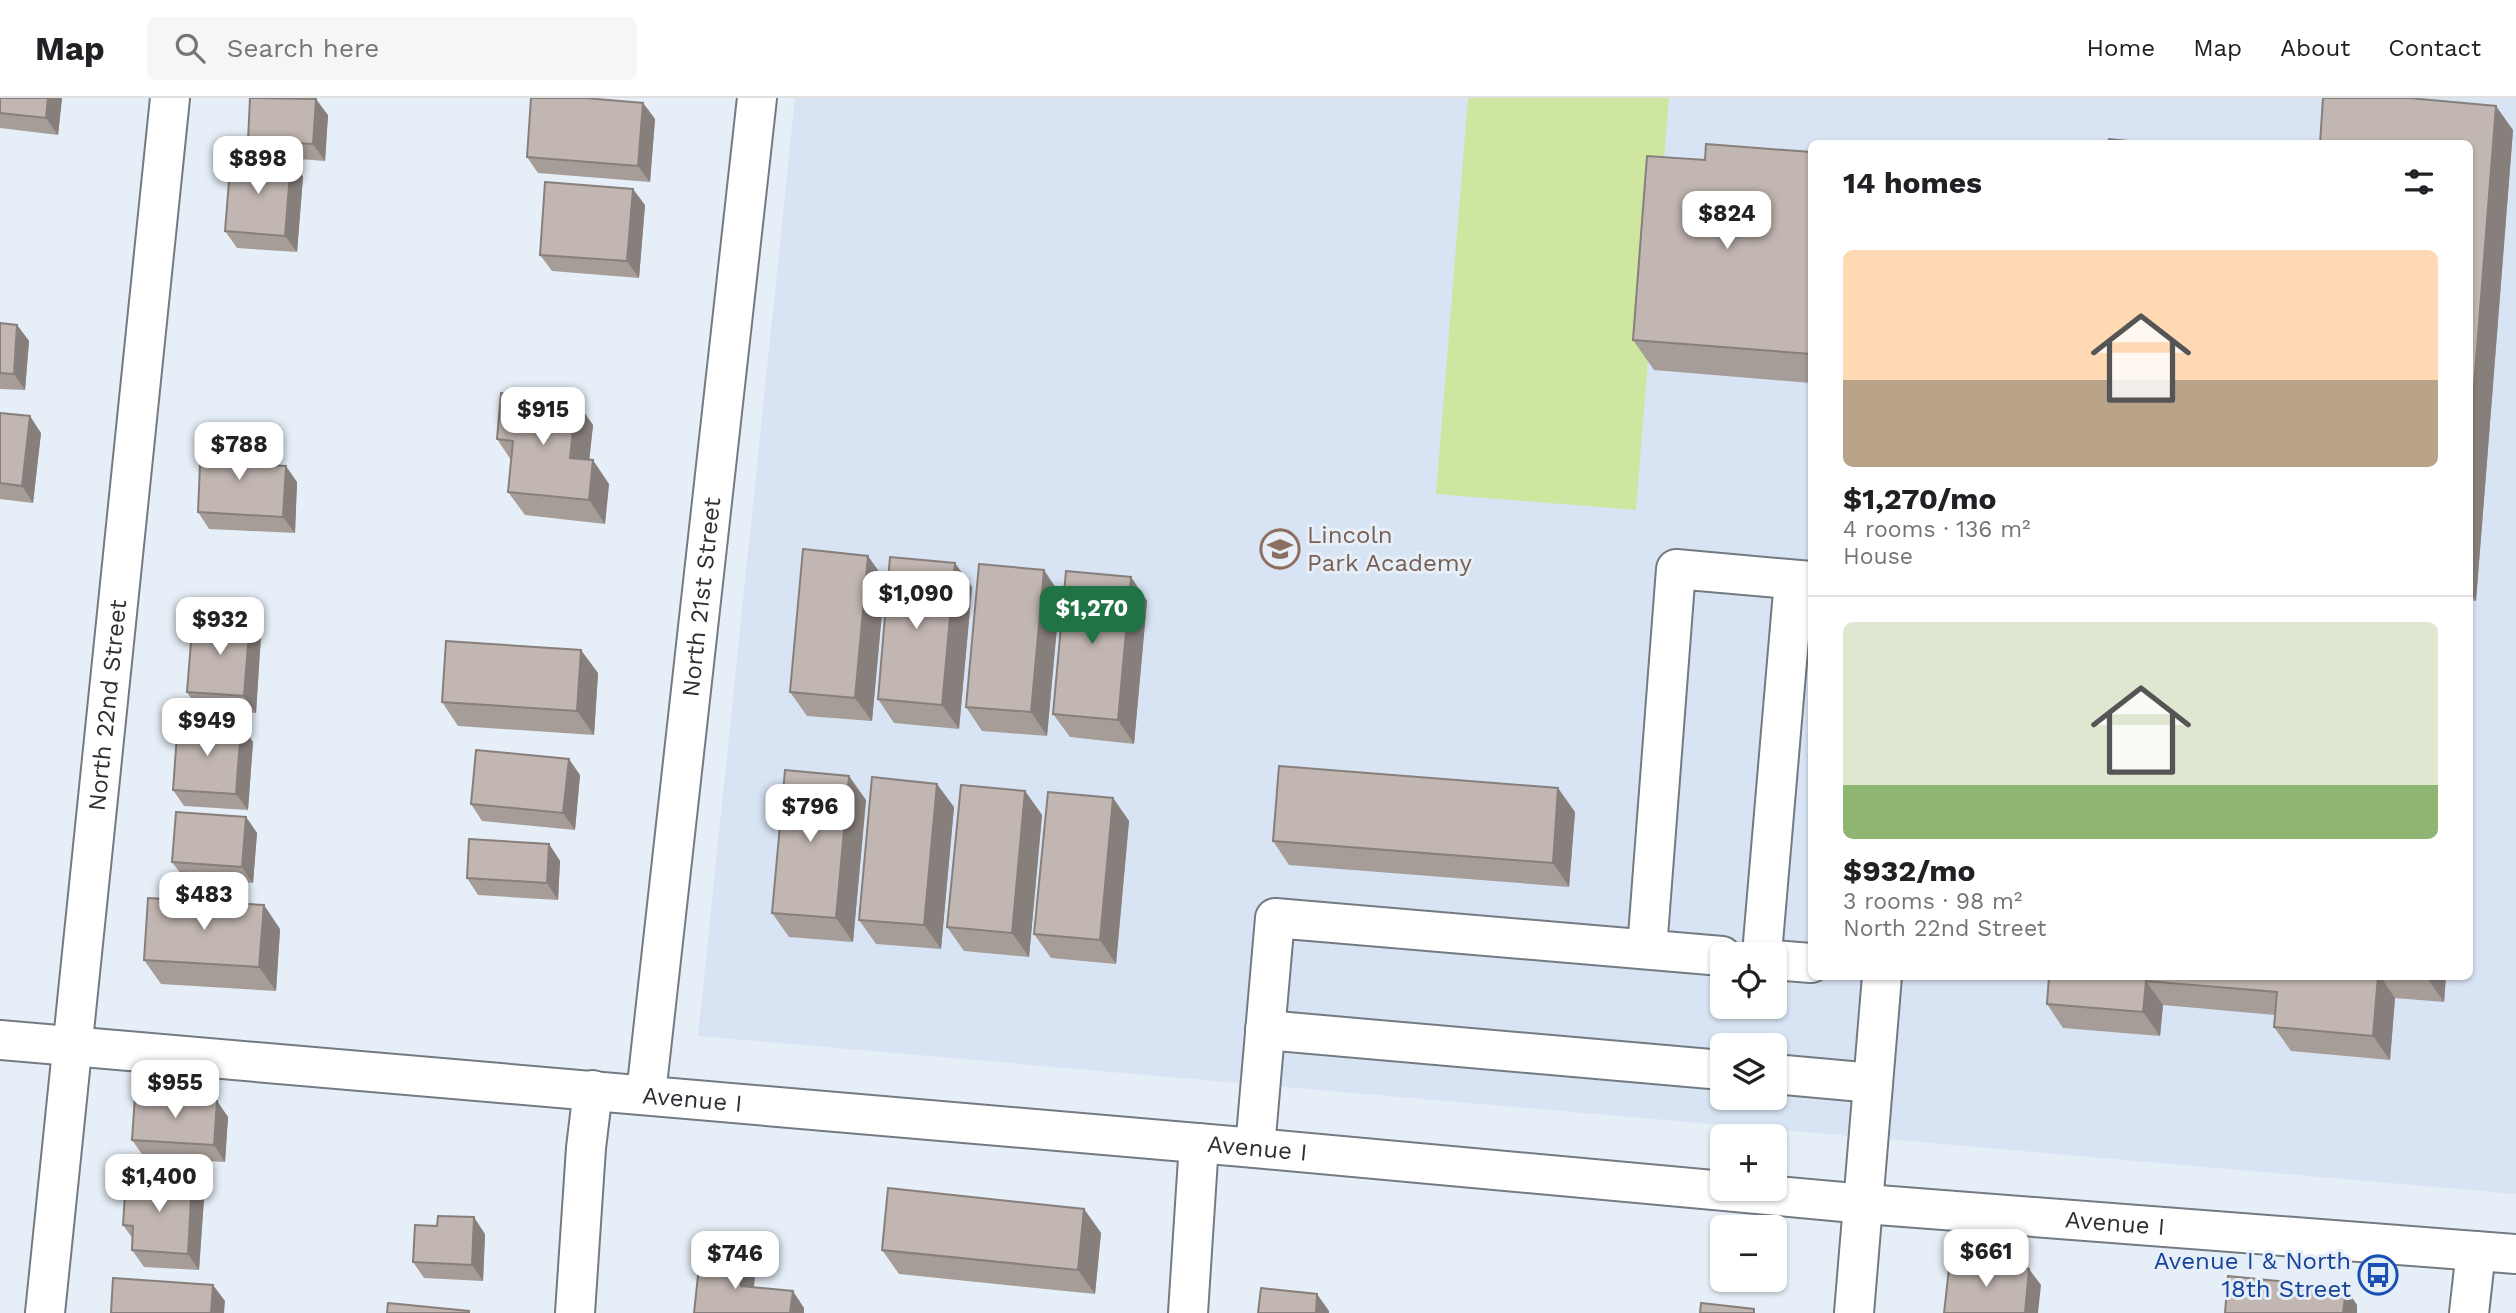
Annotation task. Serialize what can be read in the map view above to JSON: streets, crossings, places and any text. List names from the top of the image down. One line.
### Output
{"streets":{"street":["North 21st Street","North 22nd Street","Avenue I"]},"crossings":[["North 21st Street","Avenue I"],["North 22nd Street","Avenue I"]],"places":{"school or university":["Lincoln Park Academy"],"bus stop":["Avenue I & North 18th Street"]},"page":{"header":"Map","search":"Search here","nav":["Home","Map","About","Contact"],"price":["$898","$824","$915","$788","$1,090","$1,270","$932","$949","$796","$483","$955","$1,400","$661","$746"],"heading":"14 homes","list":[{"name":"$1,270/mo","note":"4 rooms · 136 m² · House"},{"name":"$932/mo","note":"3 rooms · 98 m² · North 22nd Street"}],"map_buttons":["+","−"]}}
